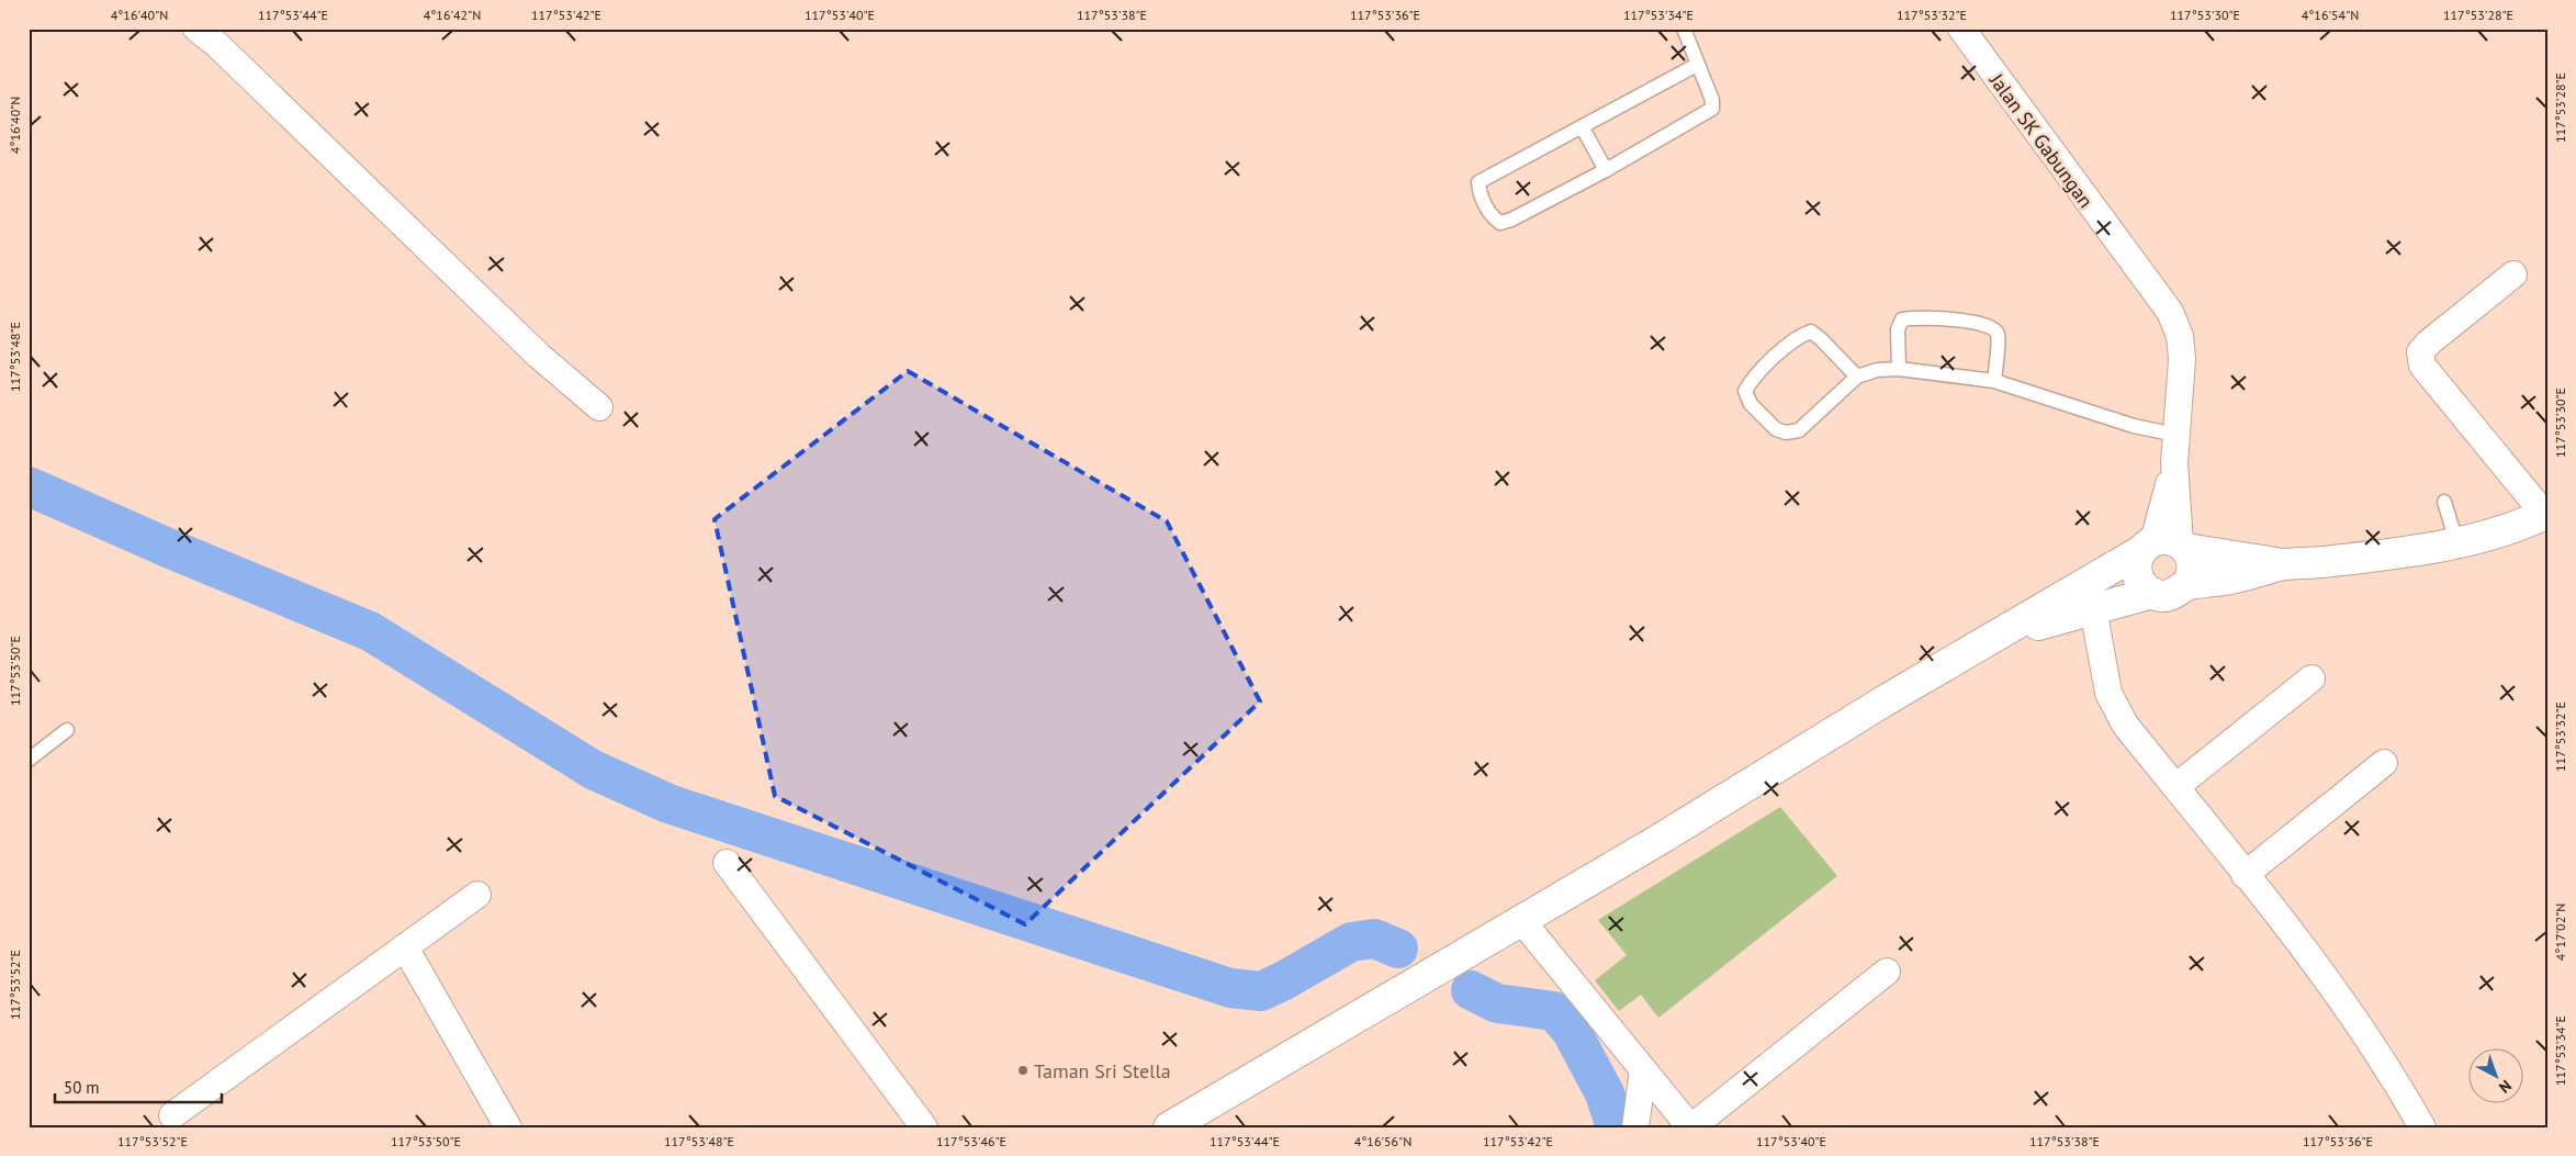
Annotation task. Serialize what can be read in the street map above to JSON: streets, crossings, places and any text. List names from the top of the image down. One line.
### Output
{"streets":{"street":["Jalan SK Gabungan"]},"places":["Taman Sri Stella"],"scale_bar":"50 m","north":"bottom right","coordinates":["4°16'40\"N","117°53'44\"E","4°16'42\"N","117°53'42\"E","117°53'40\"E","117°53'38\"E","117°53'36\"E","117°53'34\"E","117°53'32\"E","117°53'30\"E","4°16'54\"N","117°53'28\"E","117°53'48\"E","117°53'50\"E","4°17'02\"N","117°53'52\"E","117°53'46\"E","4°16'56\"N"]}
